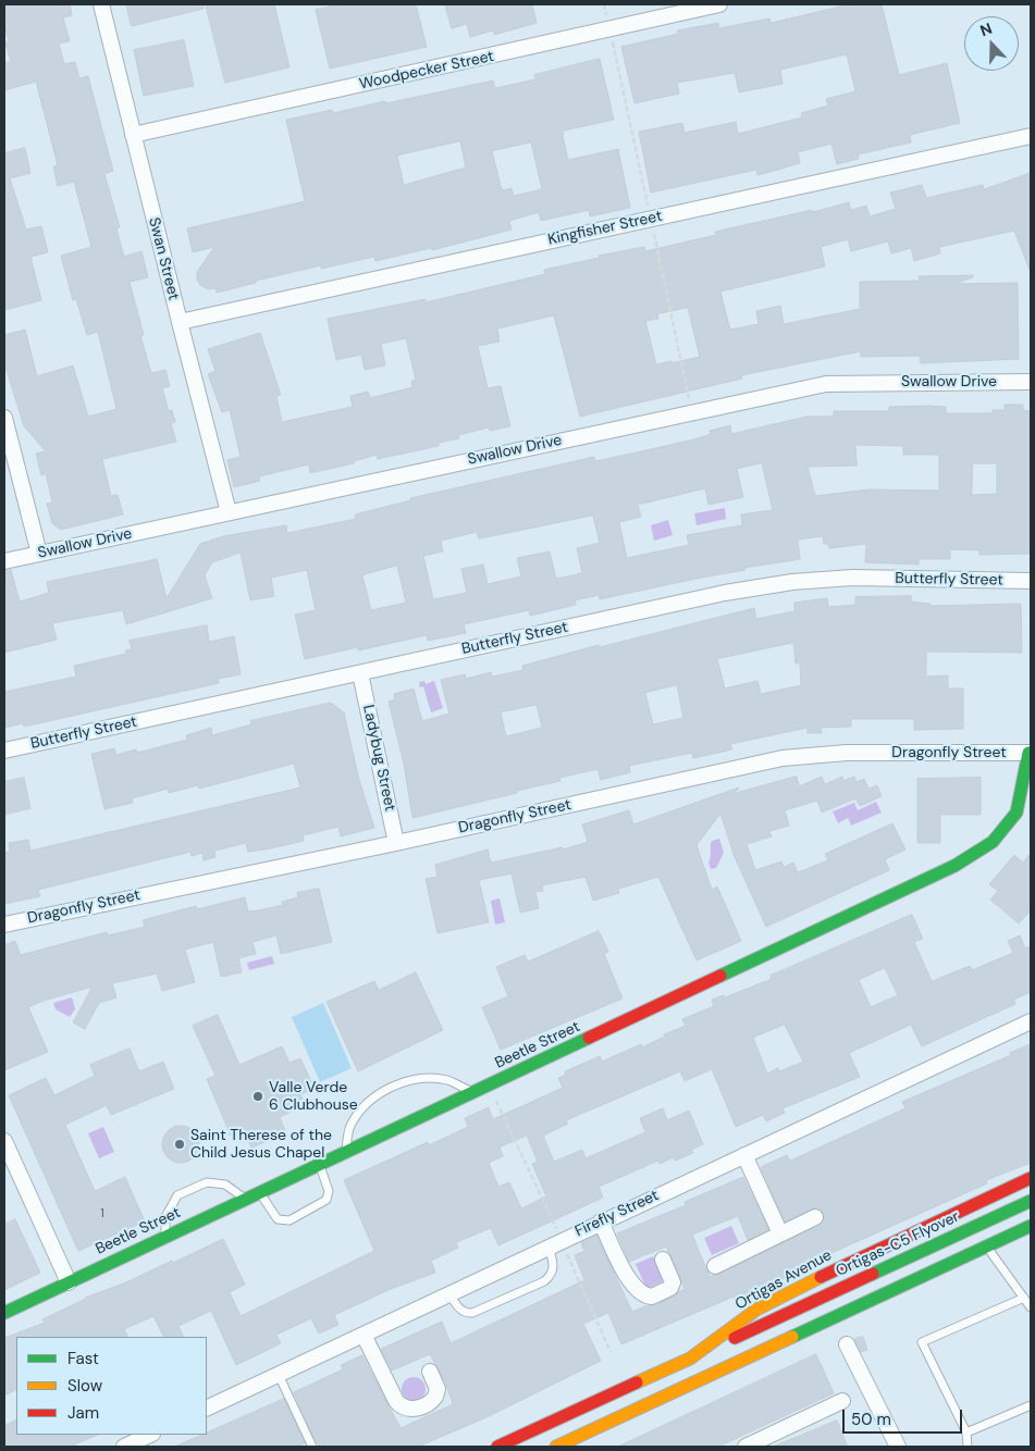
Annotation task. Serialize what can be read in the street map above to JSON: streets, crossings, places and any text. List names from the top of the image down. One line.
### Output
{"streets":{"main road":["Beetle Street","Ortigas-C5 Flyover","Ortigas Avenue"],"street":["Woodpecker Street","Kingfisher Street","Swan Street","Swallow Drive","Butterfly Street","Dragonfly Street","Ladybug Street","Firefly Street"]},"crossings":[["Woodpecker Street","Swan Street"],["Kingfisher Street","Swan Street"],["Swan Street","Swallow Drive"],["Butterfly Street","Ladybug Street"],["Dragonfly Street","Ladybug Street"],["Dragonfly Street","Beetle Street"],["Ortigas-C5 Flyover","Ortigas Avenue"]],"places":["Valle Verde 6 Clubhouse","Saint Therese of the Child Jesus Chapel"],"house_numbers":["1"],"legend":["Fast","Slow","Jam"],"scale_bar":"50 m","north":"top"}
